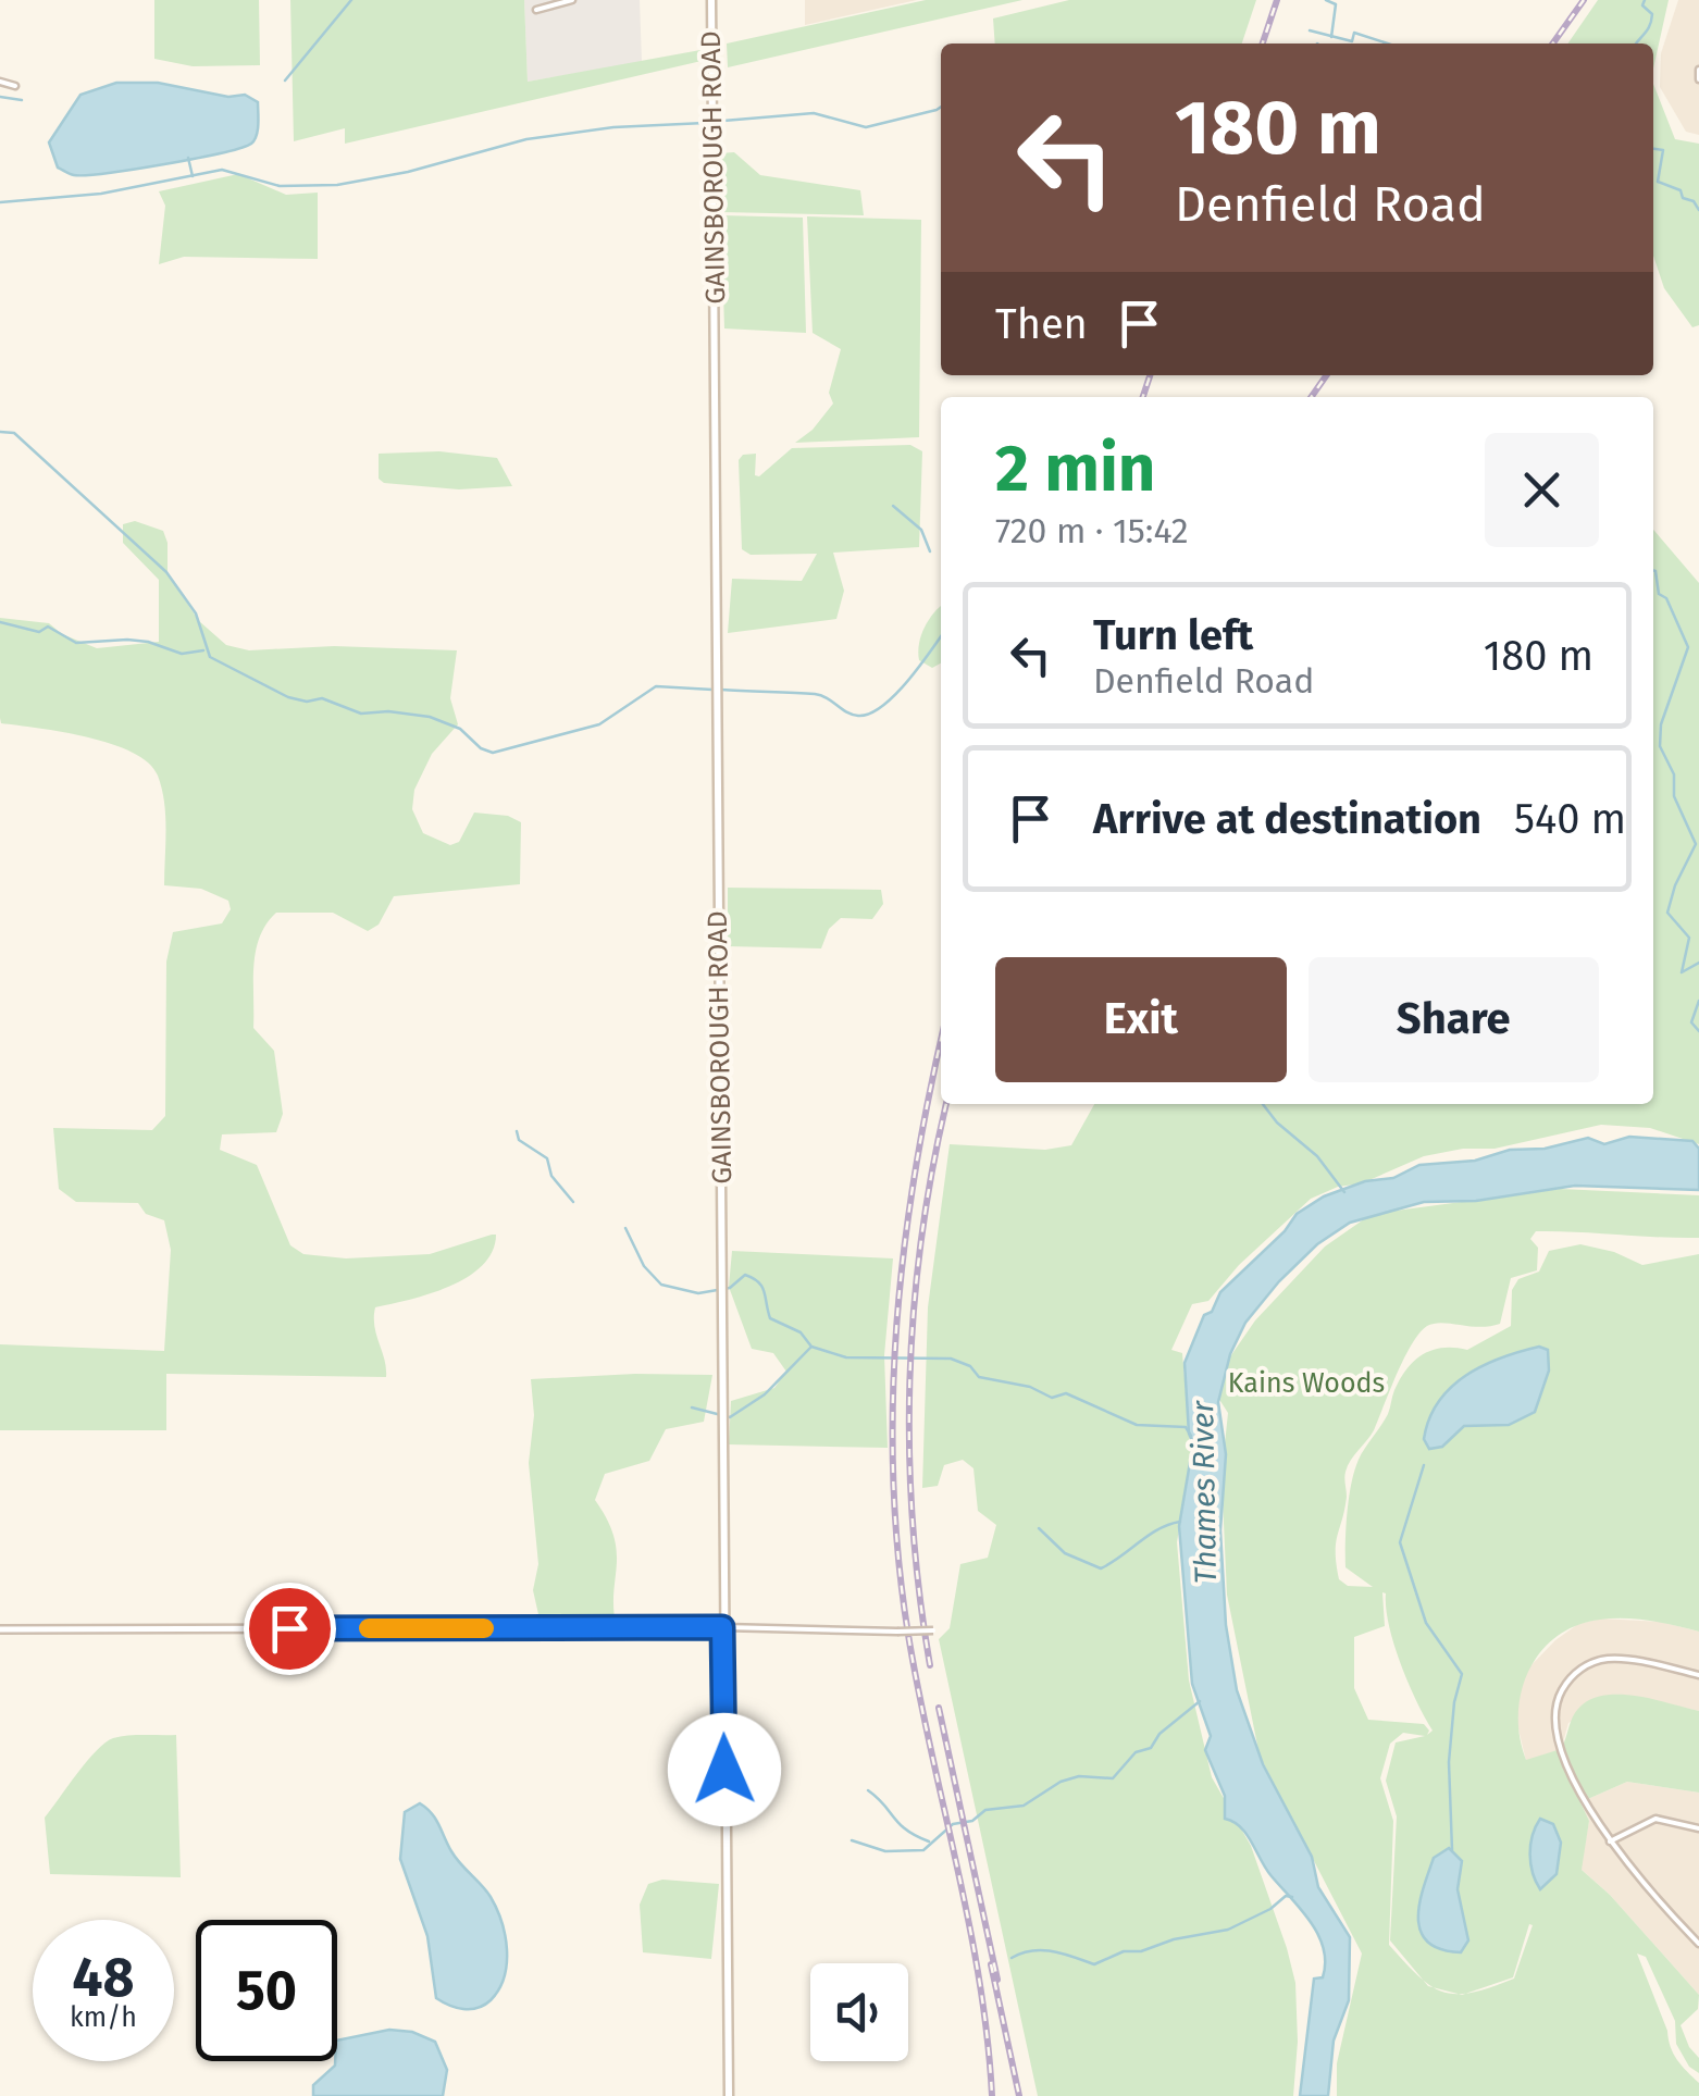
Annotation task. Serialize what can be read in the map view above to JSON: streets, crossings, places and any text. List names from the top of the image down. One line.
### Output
{"streets":{"main road":["GAINSBOROUGH ROAD"]},"water":["Thames River"],"parks":["Kains Woods"],"page":{"turn":["180 m","Denfield Road"],"then":"Then","heading":["2 min","720 m · 15:42"],"list":[{"name":"Turn left","note":"Denfield Road","value":"180 m"},{"name":"Arrive at destination","value":"540 m"}],"buttons":["Exit","Share"],"speed":"48 km/h","limit":"50"}}
